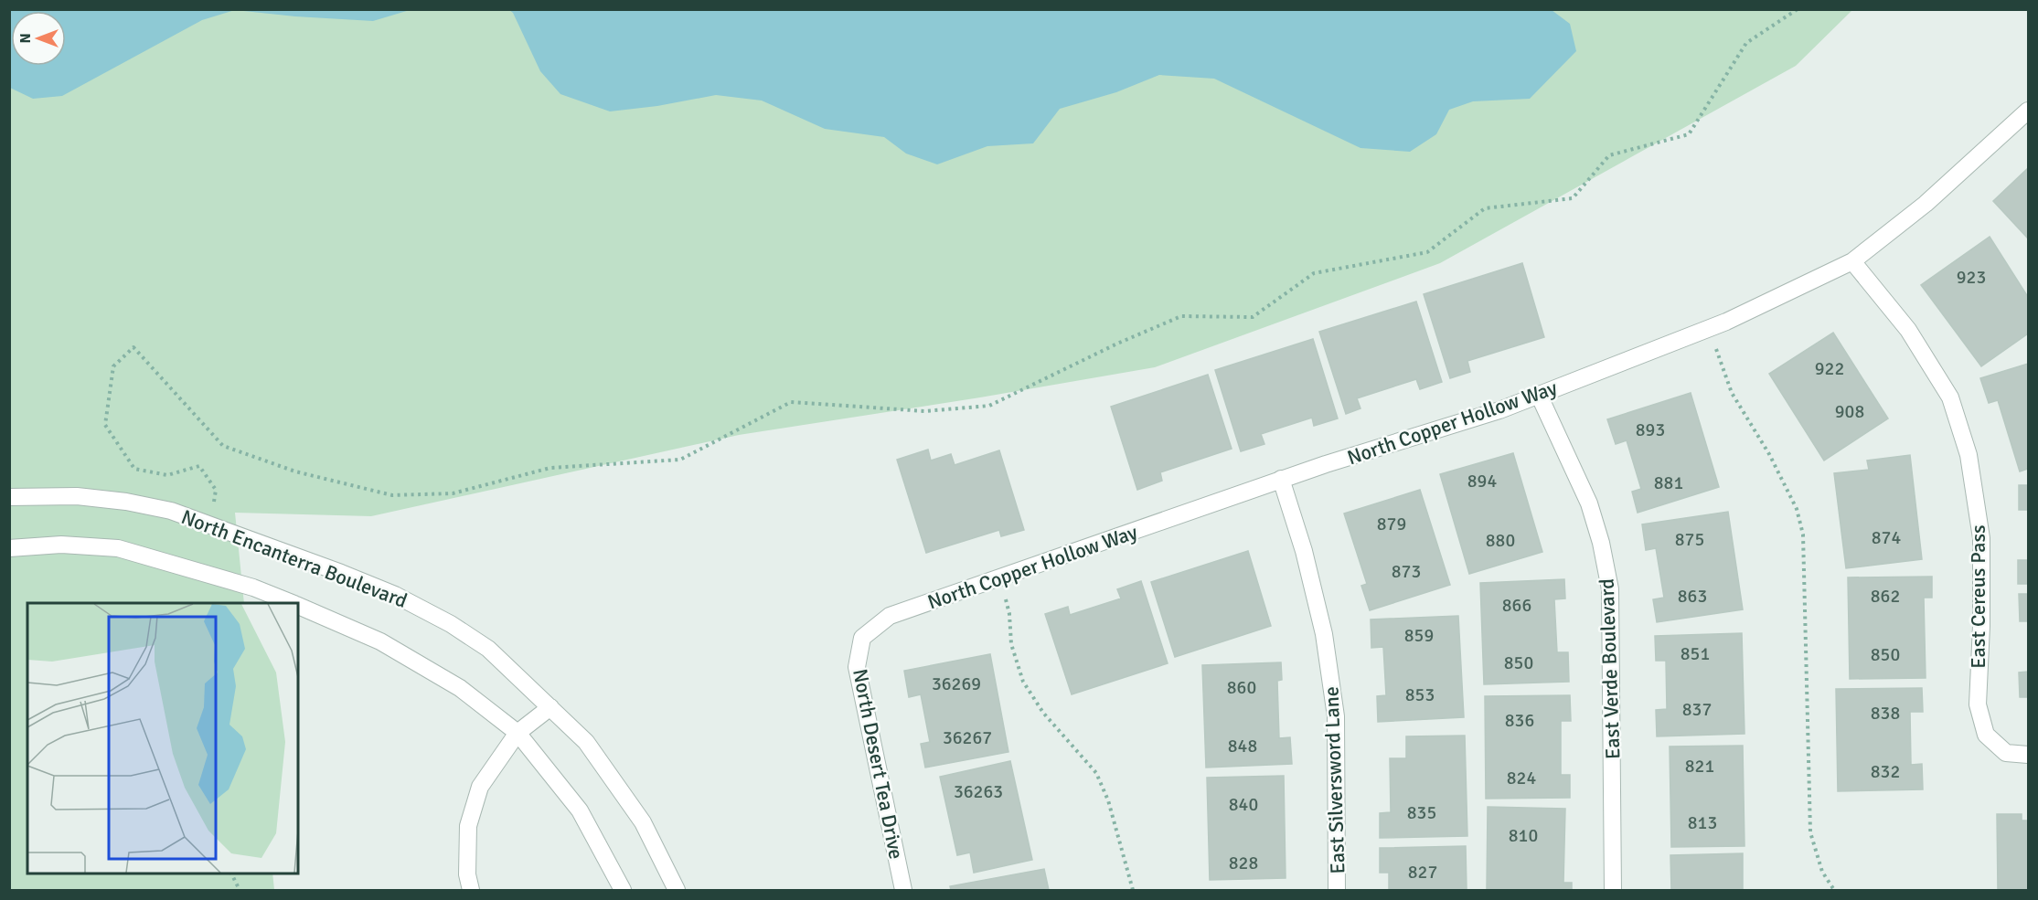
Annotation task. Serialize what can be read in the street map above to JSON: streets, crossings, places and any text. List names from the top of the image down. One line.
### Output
{"streets":{"street":["North Copper Hollow Way","North Encanterra Boulevard","East Cereus Pass","East Verde Boulevard","North Desert Tea Drive","East Silversword Lane"]},"crossings":[["North Copper Hollow Way","East Cereus Pass"],["North Copper Hollow Way","East Verde Boulevard"],["North Copper Hollow Way","North Desert Tea Drive"],["North Copper Hollow Way","East Silversword Lane"]],"house_numbers":["923","922","908","893","894","881","879","874","875","880","873","863","862","866","859","851","850","850","36269","860","853","837","838","836","36267","848","821","832","824","36263","840","835","813","810","828","827"],"north":"left"}
